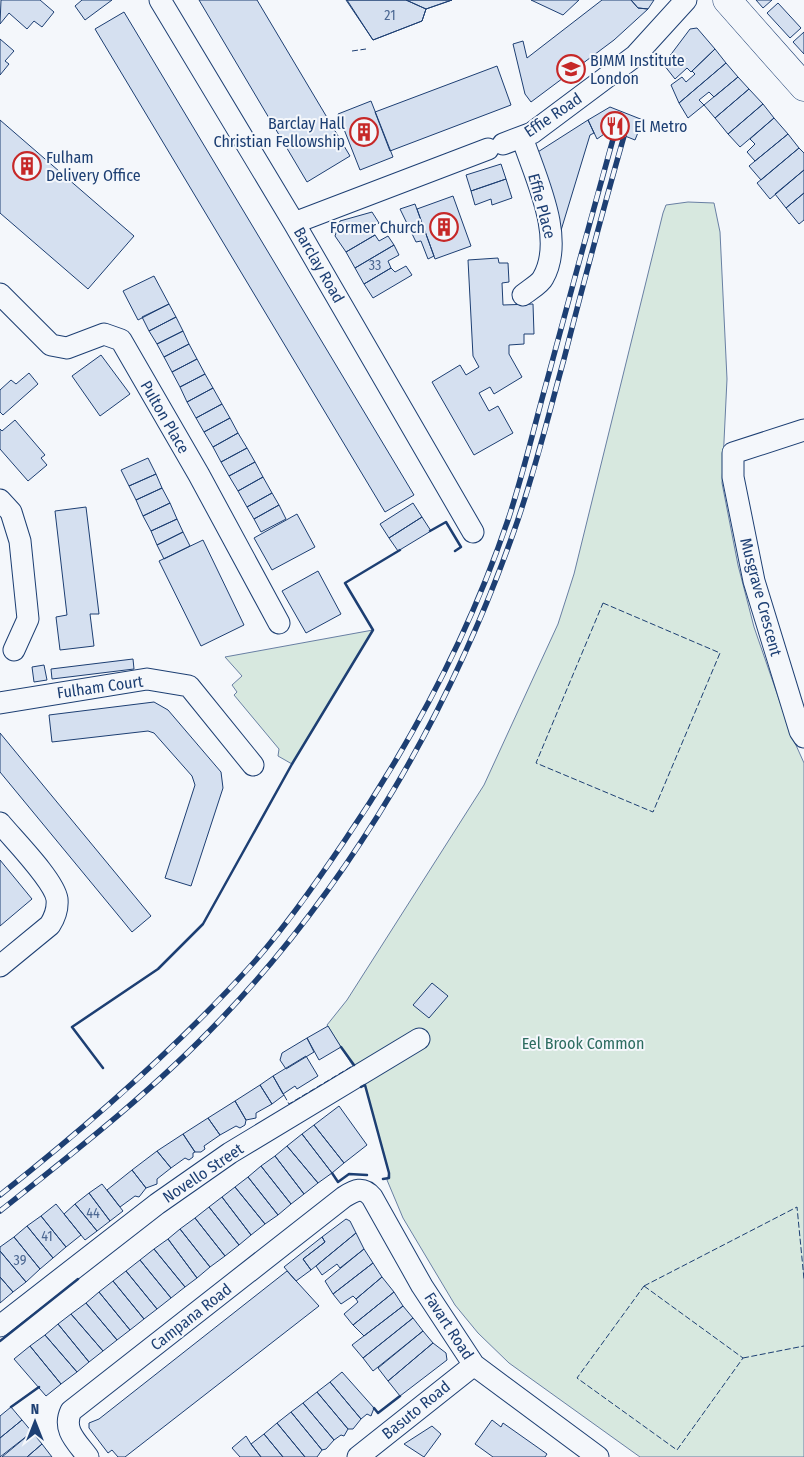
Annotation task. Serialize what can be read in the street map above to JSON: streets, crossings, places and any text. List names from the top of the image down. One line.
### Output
{"streets":{"street":["Effie Road","Effie Place","Barclay Road","Pulton Place","Musgrave Crescent","Fulham Court","Novello Street","Campana Road","Favart Road","Basuto Road"]},"crossings":[["Effie Road","Effie Place"],["Effie Road","Barclay Road"],["Campana Road","Favart Road"],["Favart Road","Basuto Road"]],"parks":["Eel Brook Common"],"places":{"school or university":["BIMM Institute London"],"restaurant":["El Metro"],"building":["Barclay Hall Christian Fellowship","Fulham Delivery Office","Former Church"]},"house_numbers":["21","33","44","41","39"],"north":"top"}
